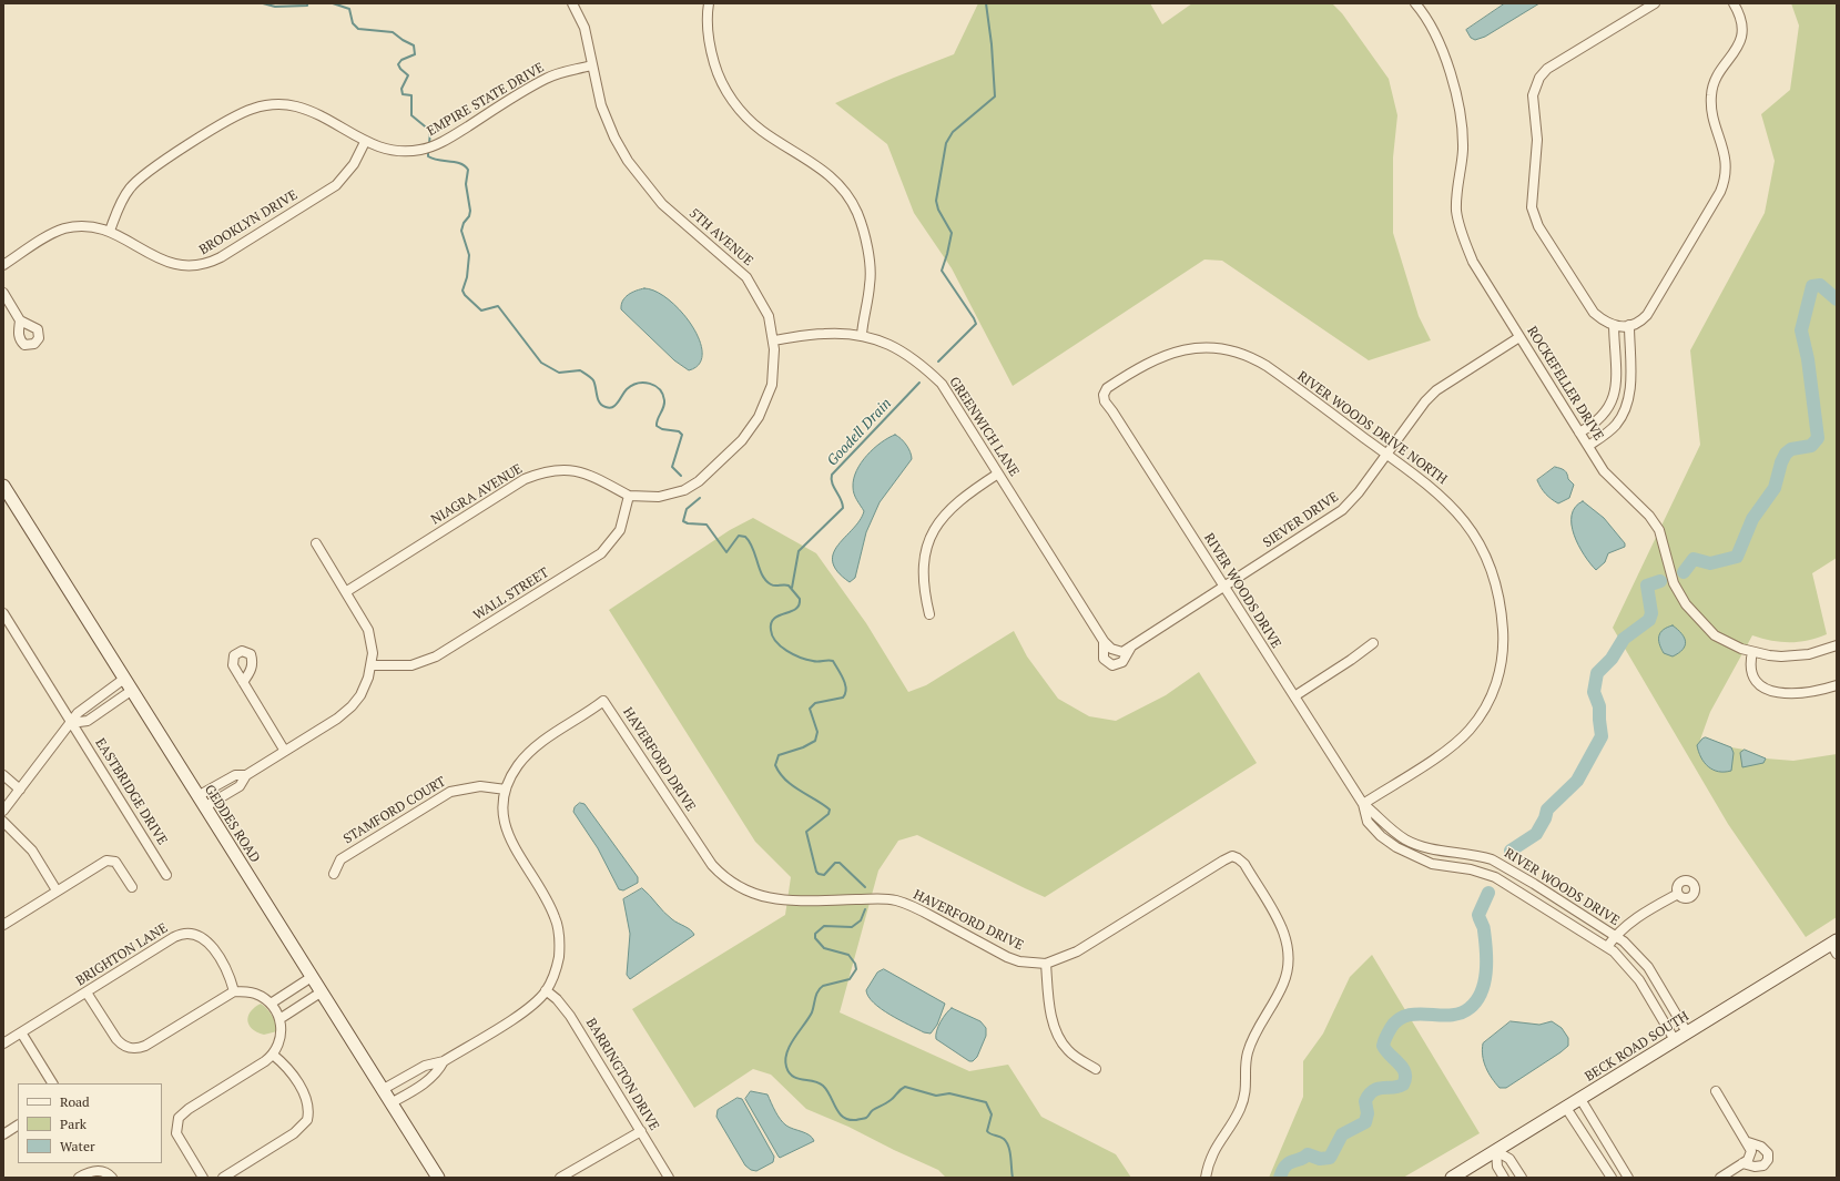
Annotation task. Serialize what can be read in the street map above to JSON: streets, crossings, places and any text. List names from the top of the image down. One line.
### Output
{"streets":{"main road":["GEDDES ROAD","BECK ROAD SOUTH"],"street":["EMPIRE STATE DRIVE","BROOKLYN DRIVE","5TH AVENUE","ROCKEFELLER DRIVE","GREENWICH LANE","RIVER WOODS DRIVE NORTH","NIAGRA AVENUE","SIEVER DRIVE","RIVER WOODS DRIVE","WALL STREET","HAVERFORD DRIVE","EASTBRIDGE DRIVE","STAMFORD COURT","BRIGHTON LANE","BARRINGTON DRIVE"]},"crossings":[["EMPIRE STATE DRIVE","BROOKLYN DRIVE"],["EMPIRE STATE DRIVE","5TH AVENUE"],["5TH AVENUE","GREENWICH LANE"],["5TH AVENUE","NIAGRA AVENUE"],["5TH AVENUE","WALL STREET"],["ROCKEFELLER DRIVE","SIEVER DRIVE"],["GREENWICH LANE","SIEVER DRIVE"],["RIVER WOODS DRIVE NORTH","SIEVER DRIVE"],["RIVER WOODS DRIVE NORTH","RIVER WOODS DRIVE"],["NIAGRA AVENUE","WALL STREET"],["SIEVER DRIVE","RIVER WOODS DRIVE"],["RIVER WOODS DRIVE","BECK ROAD SOUTH"],["HAVERFORD DRIVE","STAMFORD COURT"]],"water":["Goodell Drain"],"legend":["Road","Park","Water"]}
